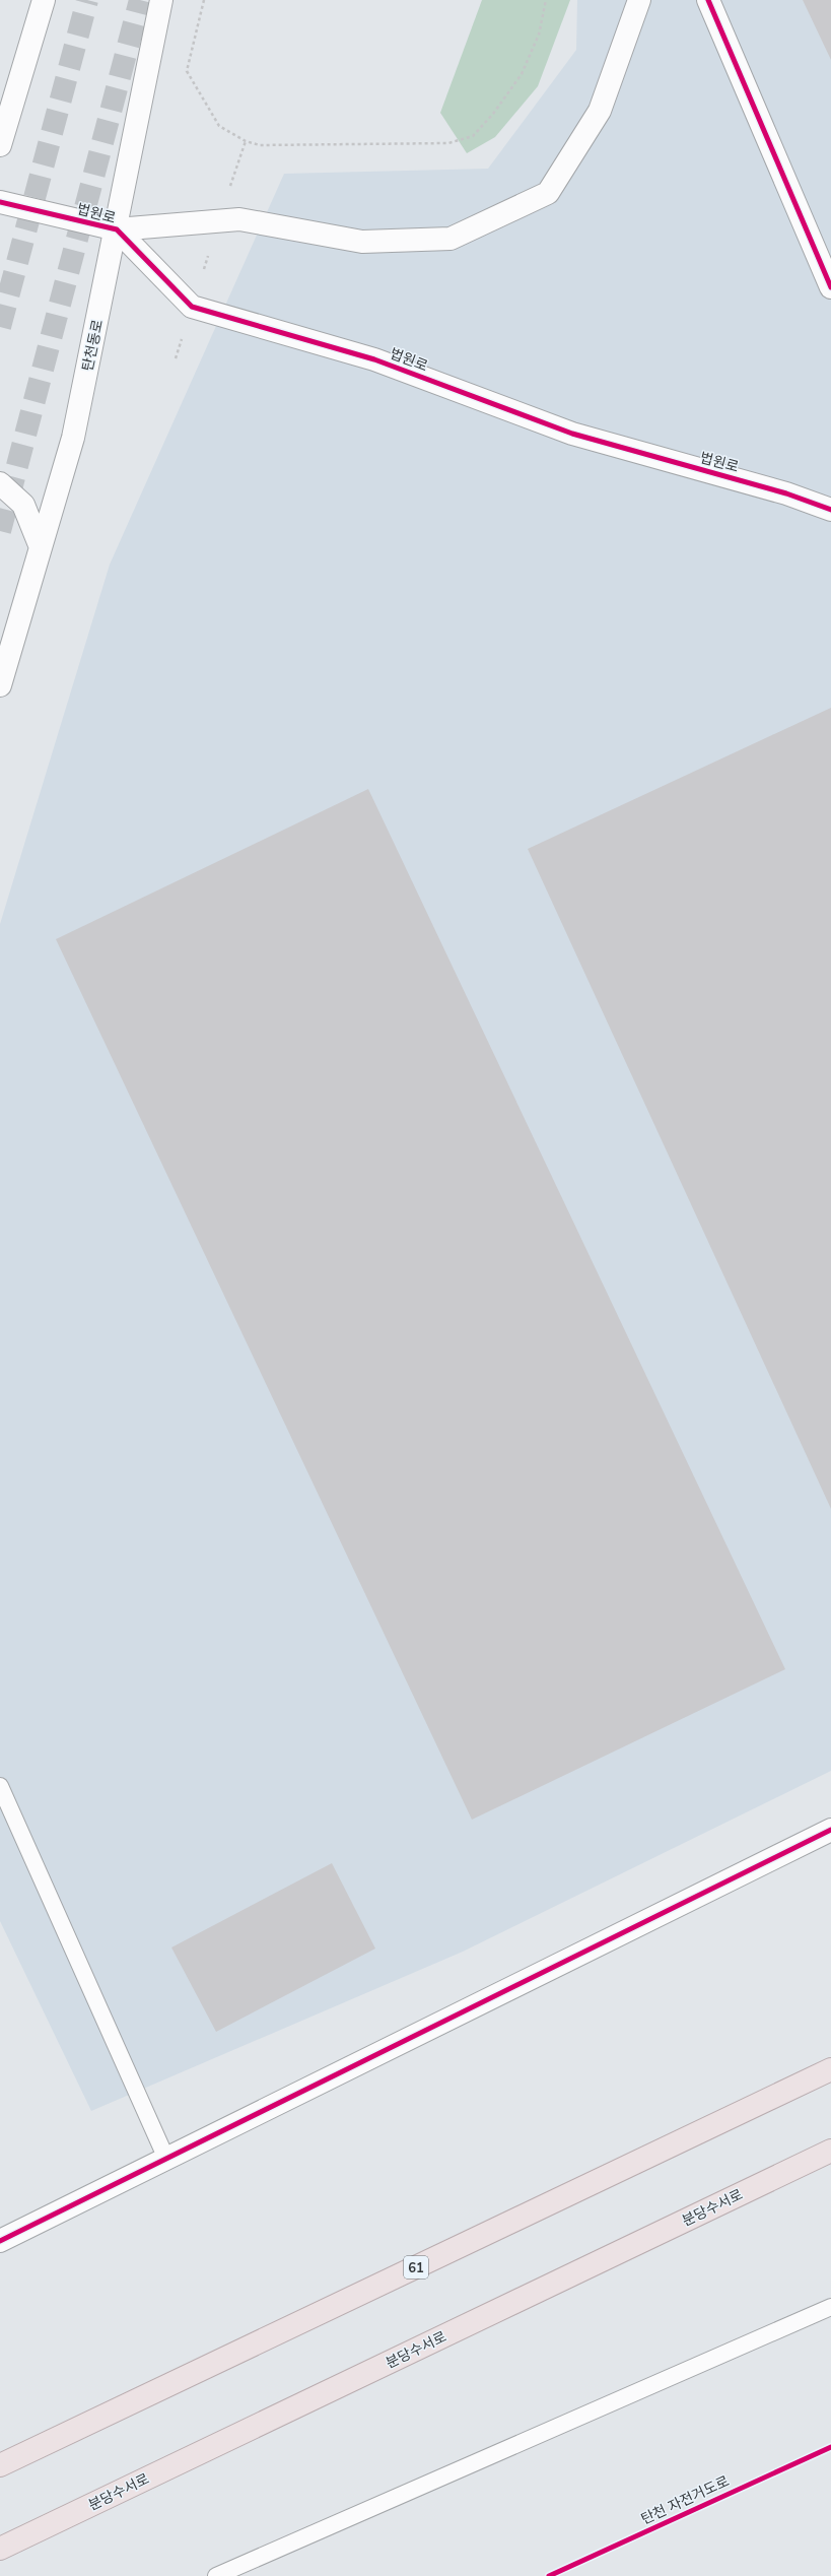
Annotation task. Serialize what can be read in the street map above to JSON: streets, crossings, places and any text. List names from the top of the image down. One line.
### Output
{"streets":{"highway":["분당수서로","61"],"street":["법원로","탄천동로"],"cycle path":["탄천 자전거도로"]},"crossings":[["법원로","탄천동로"]]}
